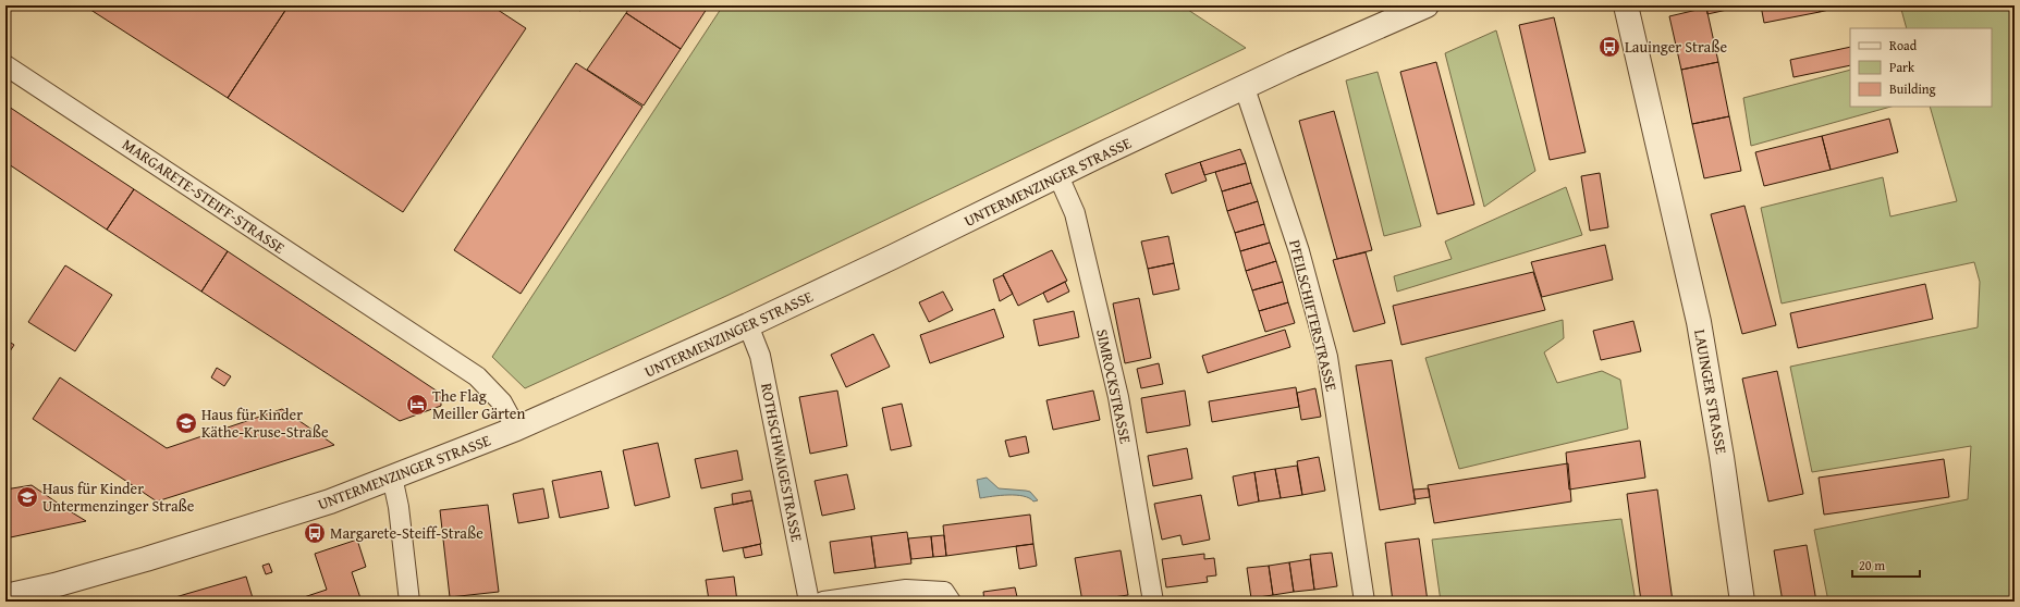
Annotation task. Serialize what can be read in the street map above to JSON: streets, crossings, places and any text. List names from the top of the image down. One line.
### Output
{"streets":{"street":["UNTERMENZINGER STRASSE","MARGARETE-STEIFF-STRASSE","PFEILSCHIFTERSTRASSE","SIMROCKSTRASSE","LAUINGER STRASSE","ROTHSCHWAIGESTRASSE"]},"crossings":[["UNTERMENZINGER STRASSE","MARGARETE-STEIFF-STRASSE"],["UNTERMENZINGER STRASSE","PFEILSCHIFTERSTRASSE"],["UNTERMENZINGER STRASSE","SIMROCKSTRASSE"],["UNTERMENZINGER STRASSE","ROTHSCHWAIGESTRASSE"]],"places":{"bus stop":["Lauinger Straße","Margarete-Steiff-Straße"],"hotel":["The Flag Meiller Gärten"],"school or university":["Haus für Kinder Käthe-Kruse-Straße","Haus für Kinder Untermenzinger Straße"]},"legend":["Road","Park","Building"],"scale_bar":"20 m"}
